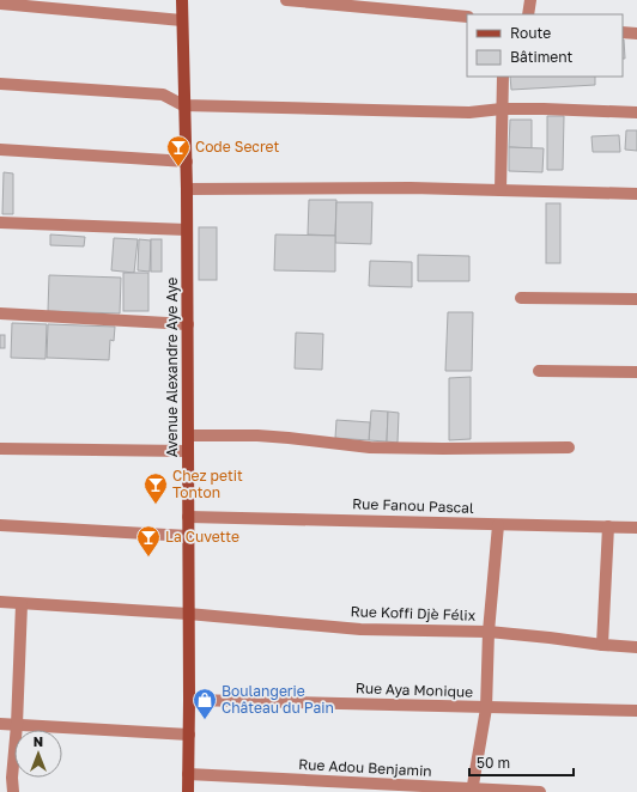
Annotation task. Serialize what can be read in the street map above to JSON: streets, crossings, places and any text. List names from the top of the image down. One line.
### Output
{"streets":{"street":["Avenue Alexandre Aye Aye","Rue Fanou Pascal","Rue Koffi Djè Félix","Rue Aya Monique","Rue Adou Benjamin"]},"crossings":[["Avenue Alexandre Aye Aye","Rue Fanou Pascal"],["Avenue Alexandre Aye Aye","Rue Koffi Djè Félix"],["Avenue Alexandre Aye Aye","Rue Aya Monique"],["Avenue Alexandre Aye Aye","Rue Adou Benjamin"]],"places":{"bar":["Code Secret","Chez petit Tonton","La Cuvette"],"shop":["Boulangerie Château du Pain"]},"legend":["Route","Bâtiment"],"scale_bar":"50 m","north":"top"}
